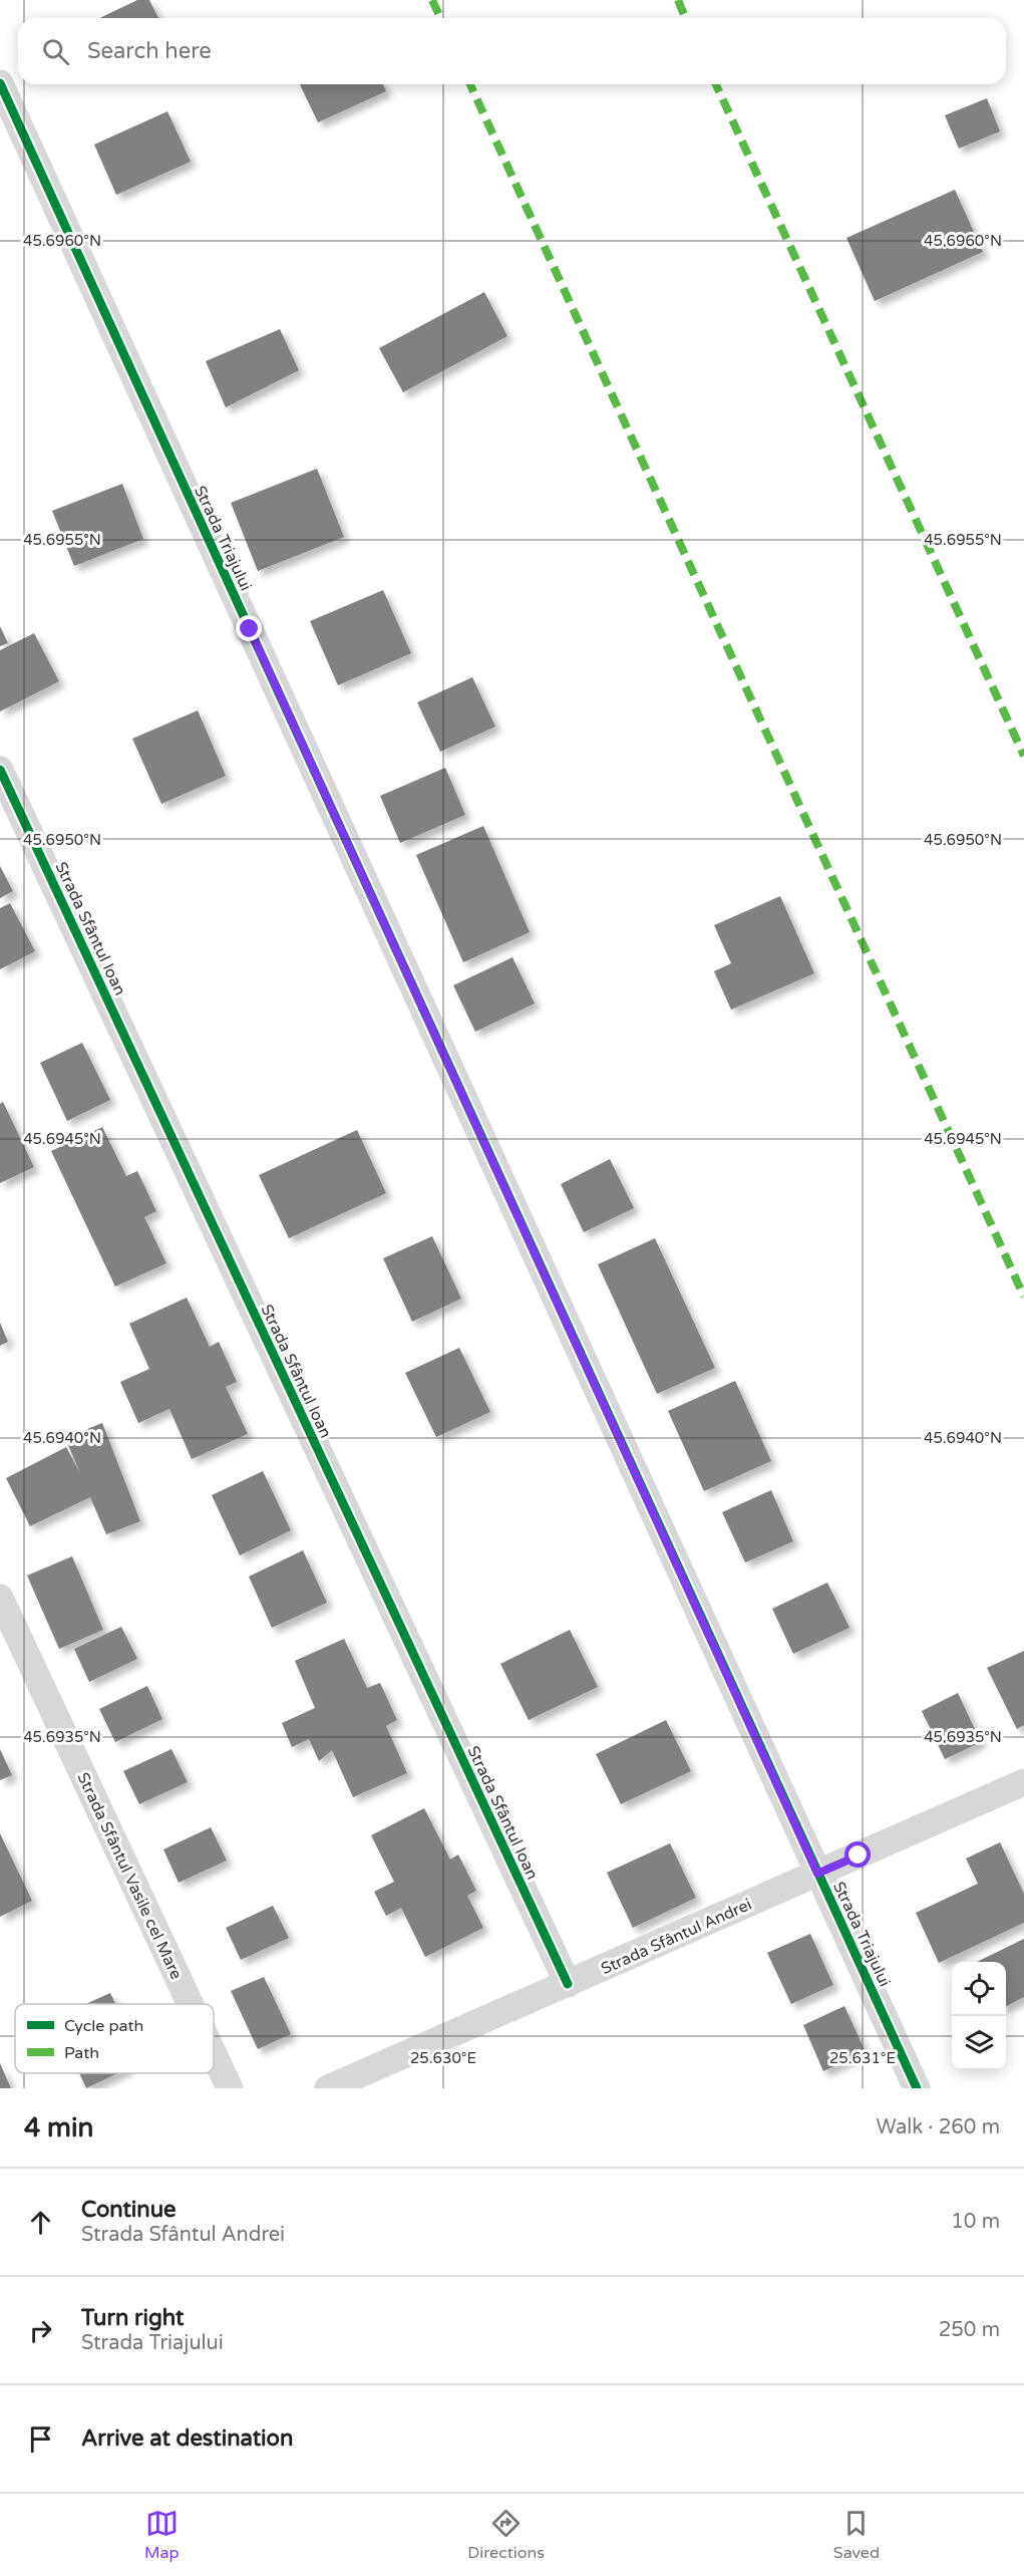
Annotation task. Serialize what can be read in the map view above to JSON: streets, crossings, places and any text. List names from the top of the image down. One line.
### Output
{"streets":{"street":["Strada Triajului","Strada Sfântul Ioan","Strada Sfântul Vasile cel Mare","Strada Sfântul Andrei"]},"crossings":[["Strada Triajului","Strada Sfântul Andrei"],["Strada Sfântul Ioan","Strada Sfântul Andrei"]],"legend":["Cycle path","Path"],"page":{"search":"Search here","heading":["4 min","Walk · 260 m"],"list":[["Continue","Strada Sfântul Andrei","10 m"],["Turn right","Strada Triajului","250 m"],"Arrive at destination"],"nav":["Map","Directions","Saved"]},"coordinates":["45.6960°N","45.6955°N","45.6950°N","45.6945°N","45.6940°N","45.6935°N","25.630°E","25.631°E"]}
